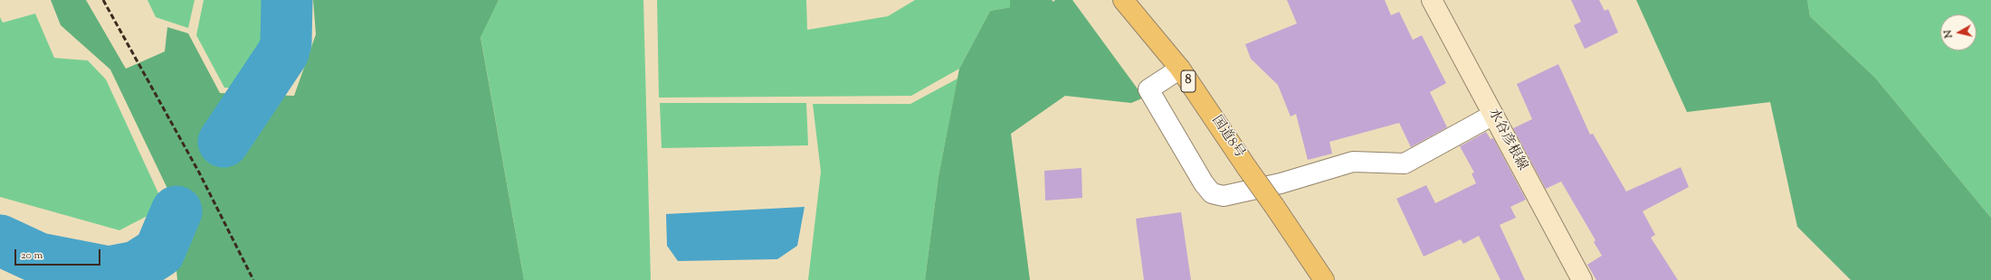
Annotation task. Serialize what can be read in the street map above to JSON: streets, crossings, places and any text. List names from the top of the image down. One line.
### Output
{"streets":{"highway":["8","国道8号"],"main road":["水谷彦根線"]},"scale_bar":"20 m","north":"left"}
